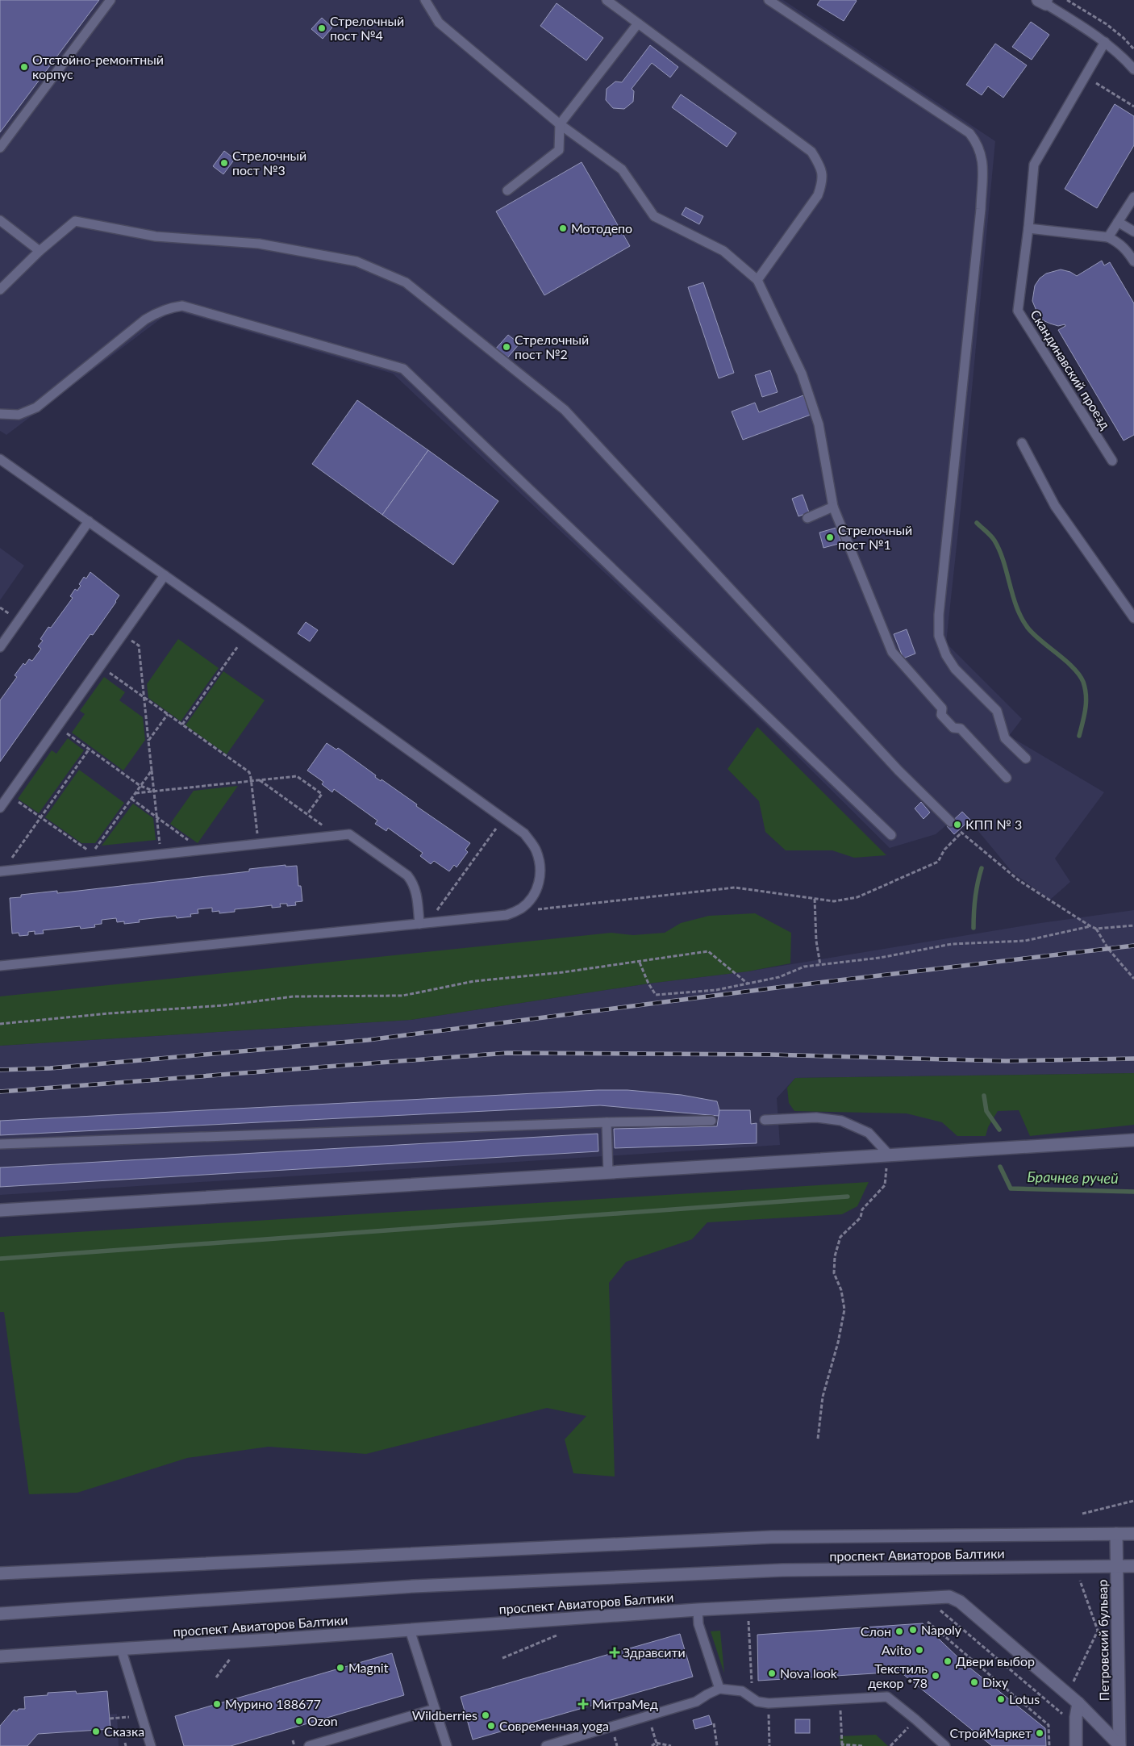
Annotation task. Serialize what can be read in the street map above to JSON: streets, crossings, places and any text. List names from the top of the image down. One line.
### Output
{"streets":{"street":["проспект Авиаторов Балтики","Петровский бульвар"],"lane":["Скандинавский проезд"]},"crossings":[["проспект Авиаторов Балтики","Петровский бульвар"]],"water":["Брачнев ручей"],"places":{"other":["Стрелочный пост №4","Отстойно-ремонтный корпус","Стрелочный пост №3","Мотодепо","Стрелочный пост №2","Стрелочный пост №1","КПП № 3","Napoly","Слон","Avito","Двери выбор","Magnit","Nova look","Текстиль декор *78","Dixy","Lotus","Мурино 188677","Wildberries","Ozon","Современная yoga","Сказка","СтройМаркет"],"health":["Здравсити","МитраМед"]}}
